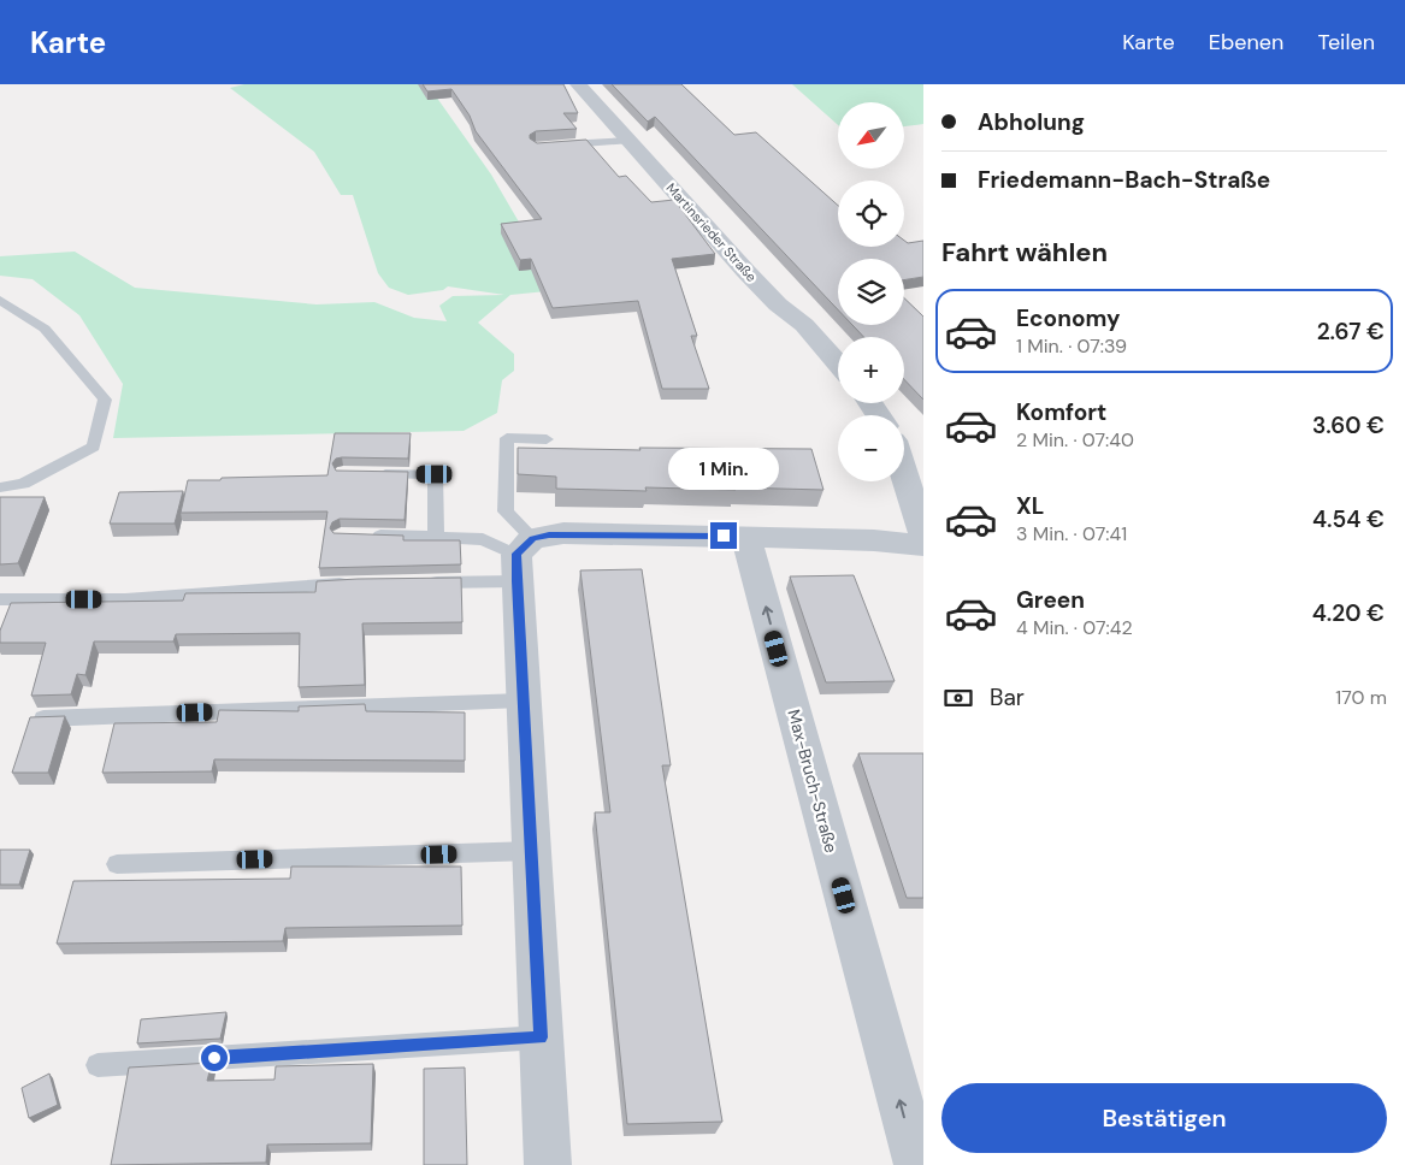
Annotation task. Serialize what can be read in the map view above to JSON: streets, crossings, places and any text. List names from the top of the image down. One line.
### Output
{"streets":{"street":["Martinsrieder Straße","Max-Bruch-Straße"]},"north":"bottom left","page":{"header":"Karte","nav":["Karte","Ebenen","Teilen"],"banner":["Abholung","Friedemann-Bach-Straße"],"map_buttons":["+","−"],"heading":"Fahrt wählen","list":[{"name":"Economy","note":"1 Min. · 07:39","value":"2.67 €"},{"name":"Komfort","note":"2 Min. · 07:40","value":"3.60 €"},{"name":"XL","note":"3 Min. · 07:41","value":"4.54 €"},{"name":"Green","note":"4 Min. · 07:42","value":"4.20 €"}],"bubble":"1 Min.","pay":["Bar","170 m"],"buttons":"Bestätigen"}}
